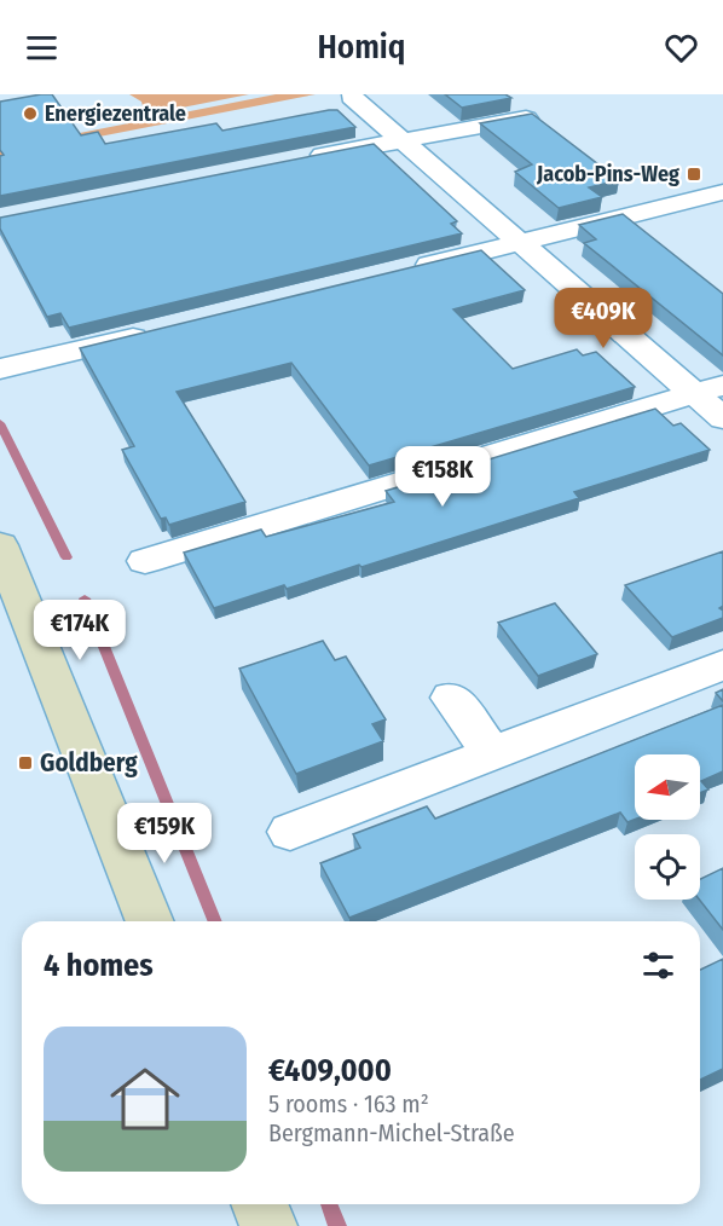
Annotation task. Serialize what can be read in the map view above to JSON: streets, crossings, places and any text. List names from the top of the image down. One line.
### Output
{"places":{"other":["Energiezentrale"],"transit":["Jacob-Pins-Weg","Goldberg"]},"north":"left","page":{"header":"Homiq","price":["€409K","€158K","€174K","€159K"],"heading":"4 homes","list":[{"name":"€409,000","note":"5 rooms · 163 m² · Bergmann-Michel-Straße"}]}}
